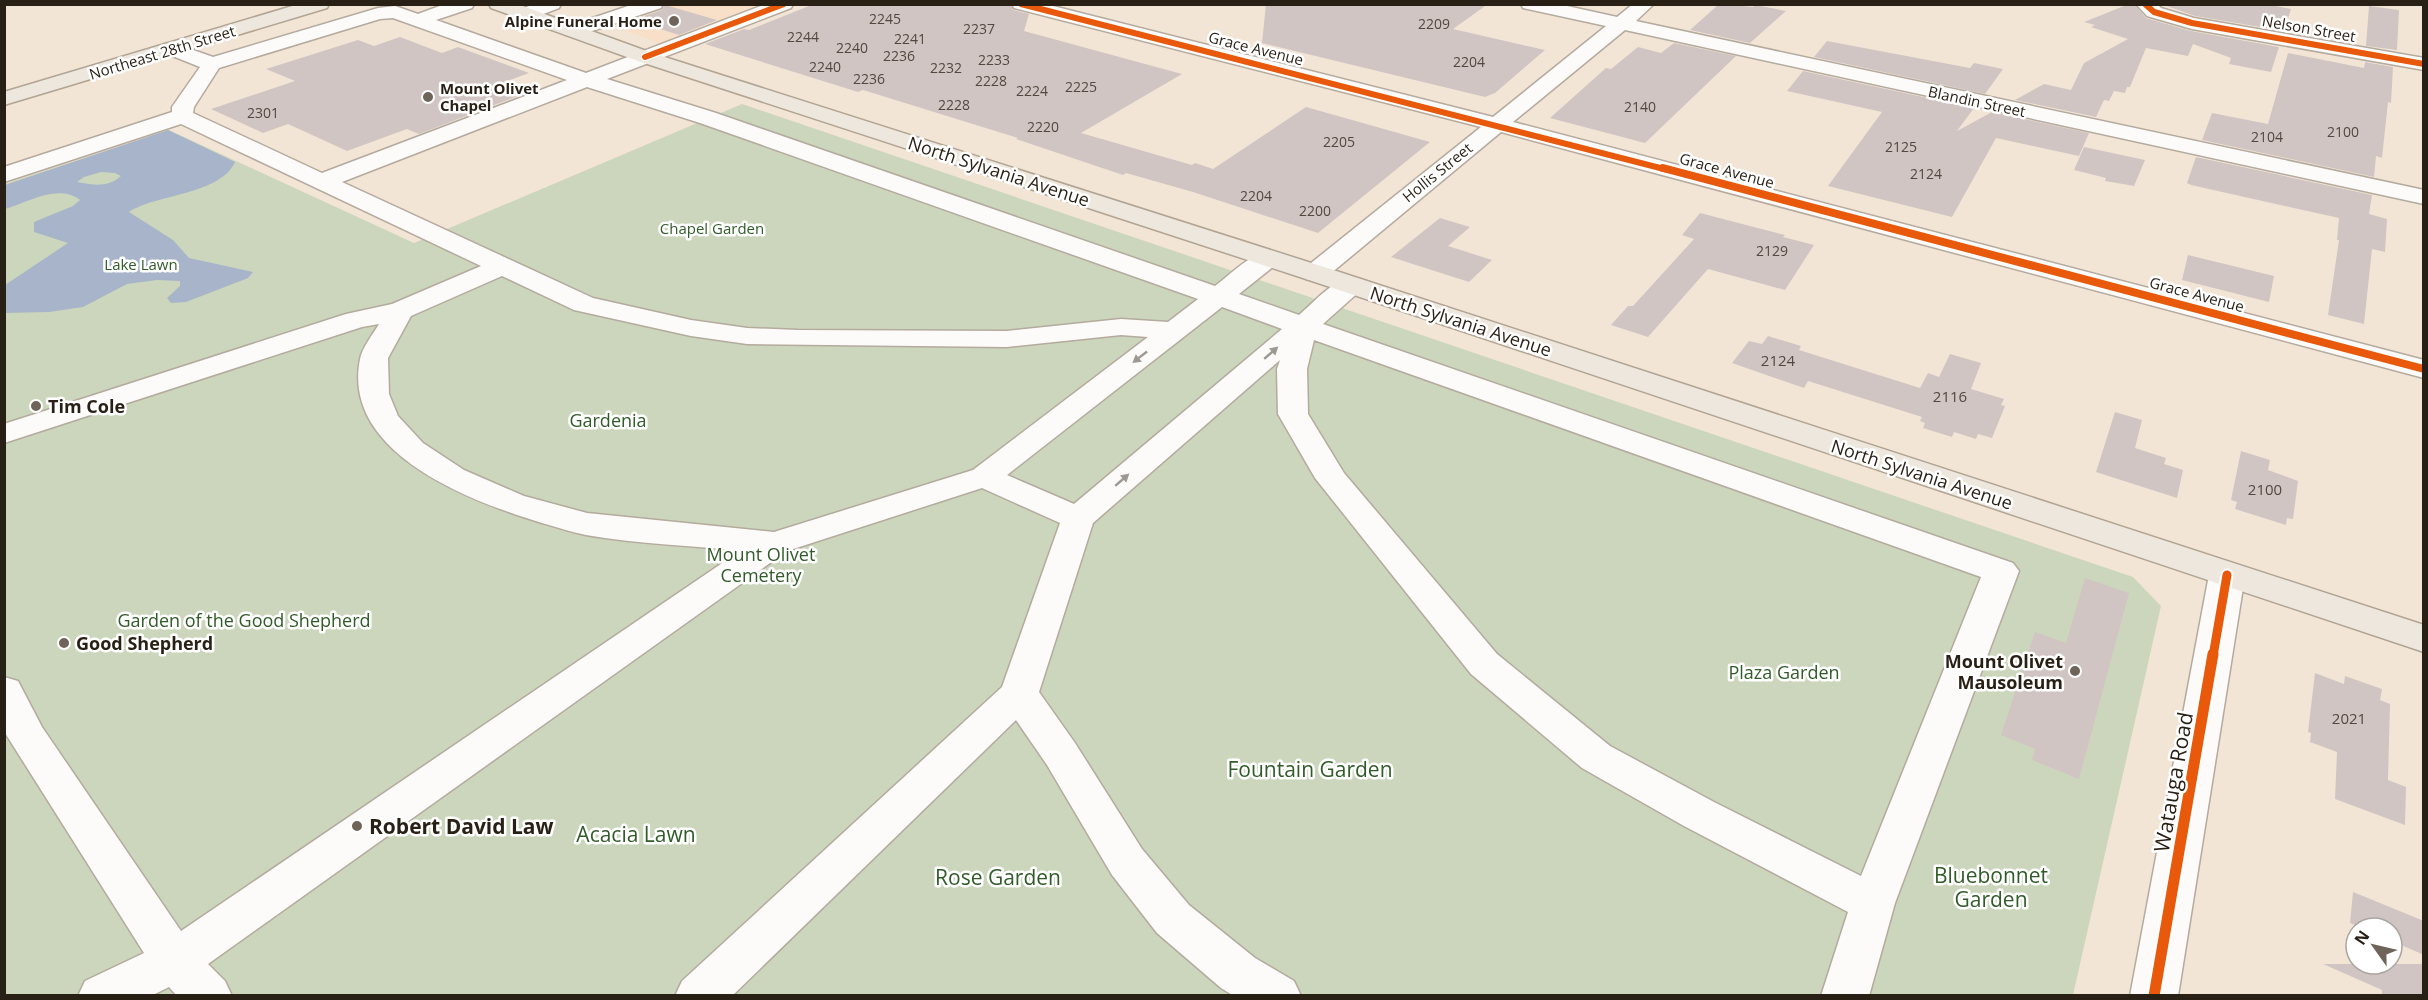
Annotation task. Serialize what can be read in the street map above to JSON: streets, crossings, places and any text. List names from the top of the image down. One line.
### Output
{"streets":{"main road":["Northeast 28th Street","North Sylvania Avenue"],"street":["Nelson Street","Grace Avenue","Blandin Street","Hollis Street","Watauga Road"]},"crossings":[["Grace Avenue","Hollis Street"],["Blandin Street","Hollis Street"],["North Sylvania Avenue","Hollis Street"],["North Sylvania Avenue","Watauga Road"]],"parks":["Chapel Garden","Lake Lawn","Gardenia","Mount Olivet Cemetery","Garden of the Good Shepherd","Plaza Garden","Fountain Garden","Acacia Lawn","Bluebonnet Garden","Rose Garden"],"places":["Alpine Funeral Home","Mount Olivet Chapel","Tim Cole","Good Shepherd","Mount Olivet Mausoleum","Robert David Law"],"house_numbers":["2245","2209","2237","2244","2241","2240","2236","2233","2204","2240","2232","2236","2228","2225","2224","2228","2140","2301","2220","2100","2104","2205","2125","2124","2204","2200","2129","2124","2116","2100","2021"],"north":"top left"}
